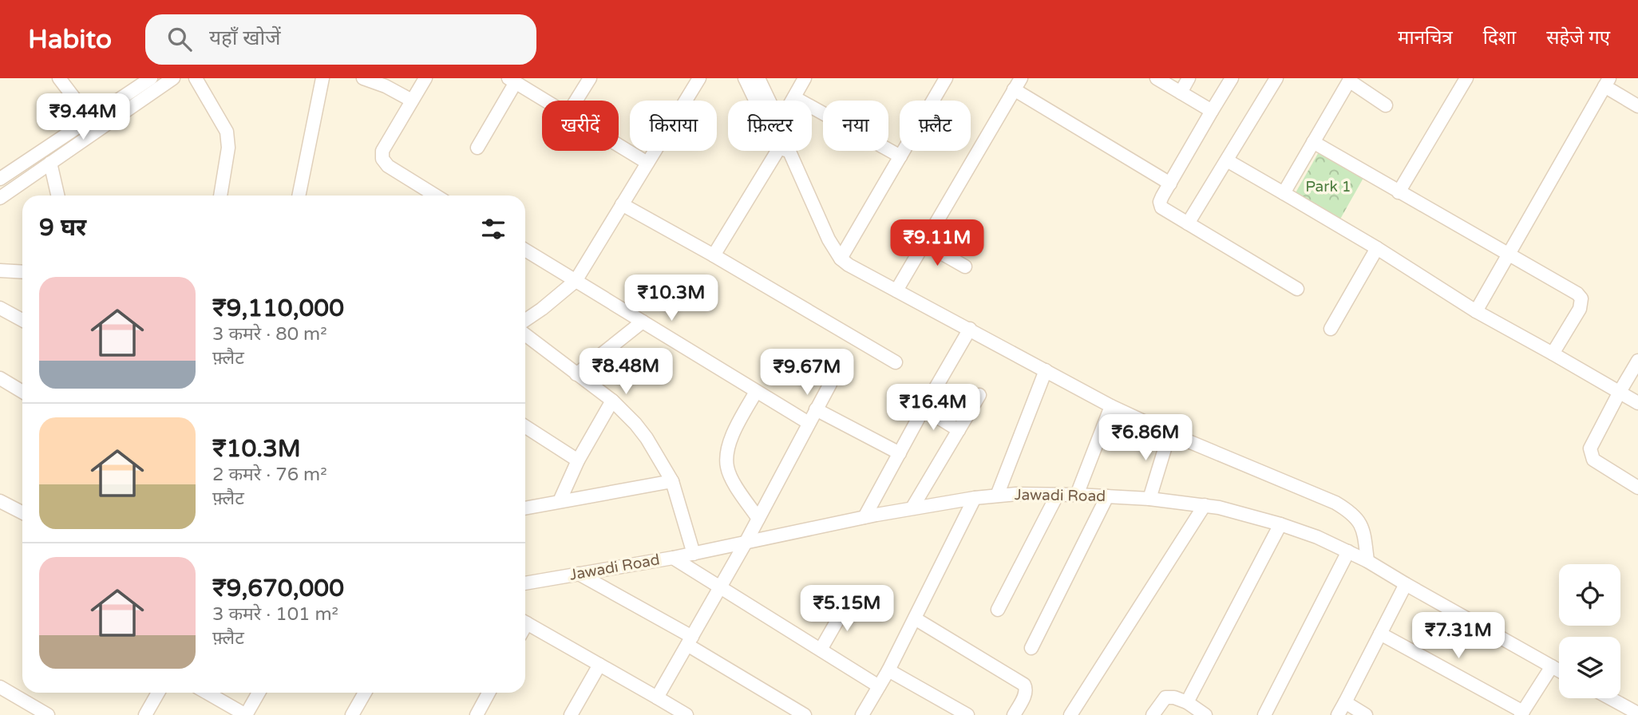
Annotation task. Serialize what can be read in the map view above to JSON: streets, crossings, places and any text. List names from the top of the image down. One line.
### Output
{"streets":{"street":["Jawadi Road"]},"parks":["Park 1"],"page":{"header":"Habito","search":"यहाँ खोजें","nav":["मानचित्र","दिशा","सहेजे गए"],"price":["₹9.44M","₹9.11M","₹10.3M","₹8.48M","₹9.67M","₹16.4M","₹6.86M","₹5.15M","₹7.31M"],"chip":["खरीदें","किराया","फ़िल्टर","नया","फ़्लैट"],"heading":"9 घर","list":[{"name":"₹9,110,000","note":"3 कमरे · 80 m² · फ़्लैट"},{"name":"₹10.3M","note":"2 कमरे · 76 m² · फ़्लैट"},{"name":"₹9,670,000","note":"3 कमरे · 101 m² · फ़्लैट"}]}}
